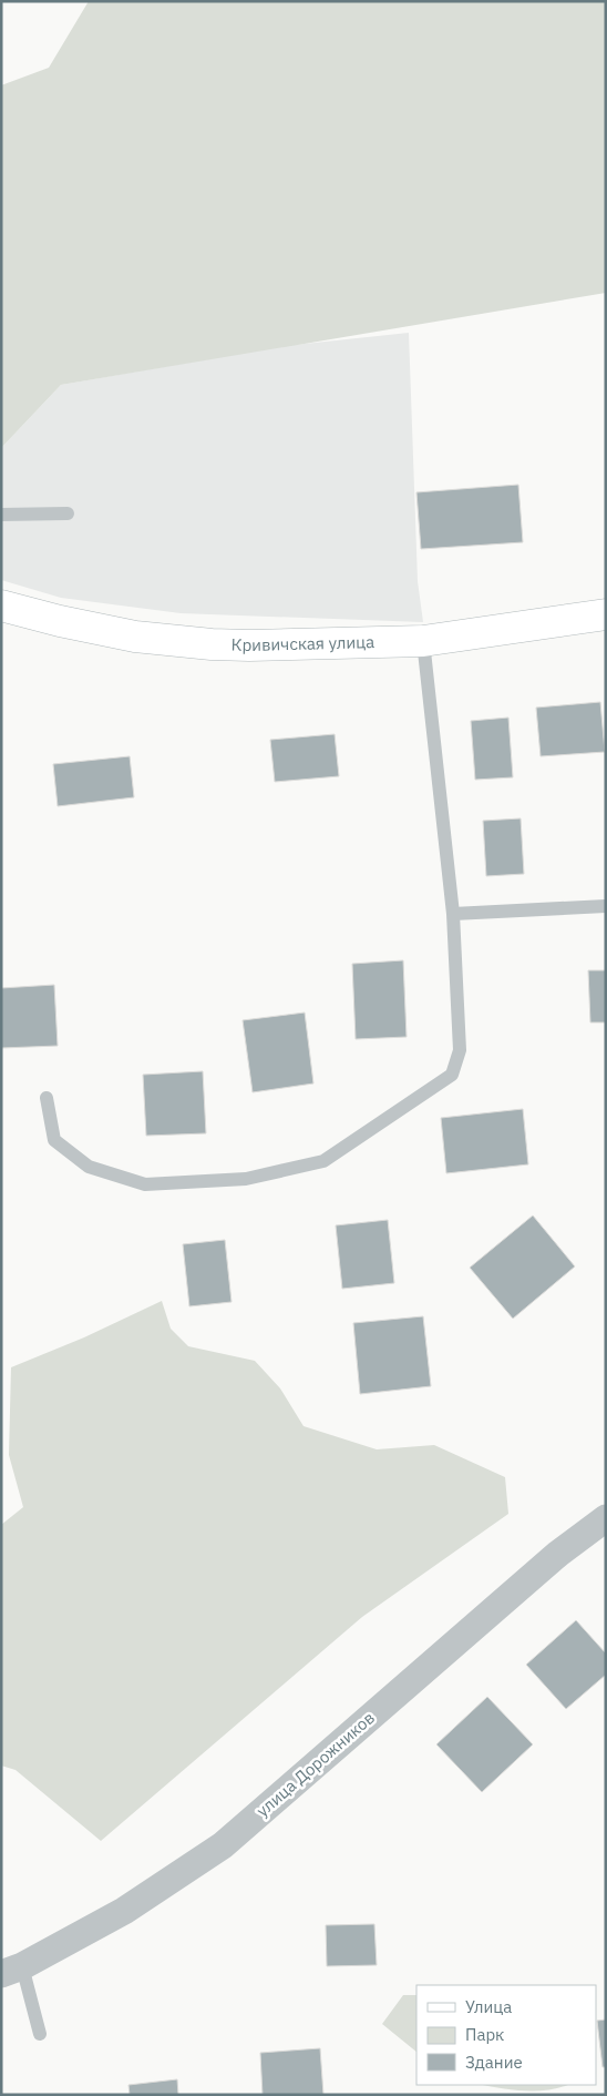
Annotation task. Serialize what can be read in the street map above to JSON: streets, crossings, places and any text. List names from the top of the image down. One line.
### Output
{"streets":{"street":["Кривичская улица","улица Дорожников"]},"legend":["Улица","Парк","Здание"]}
